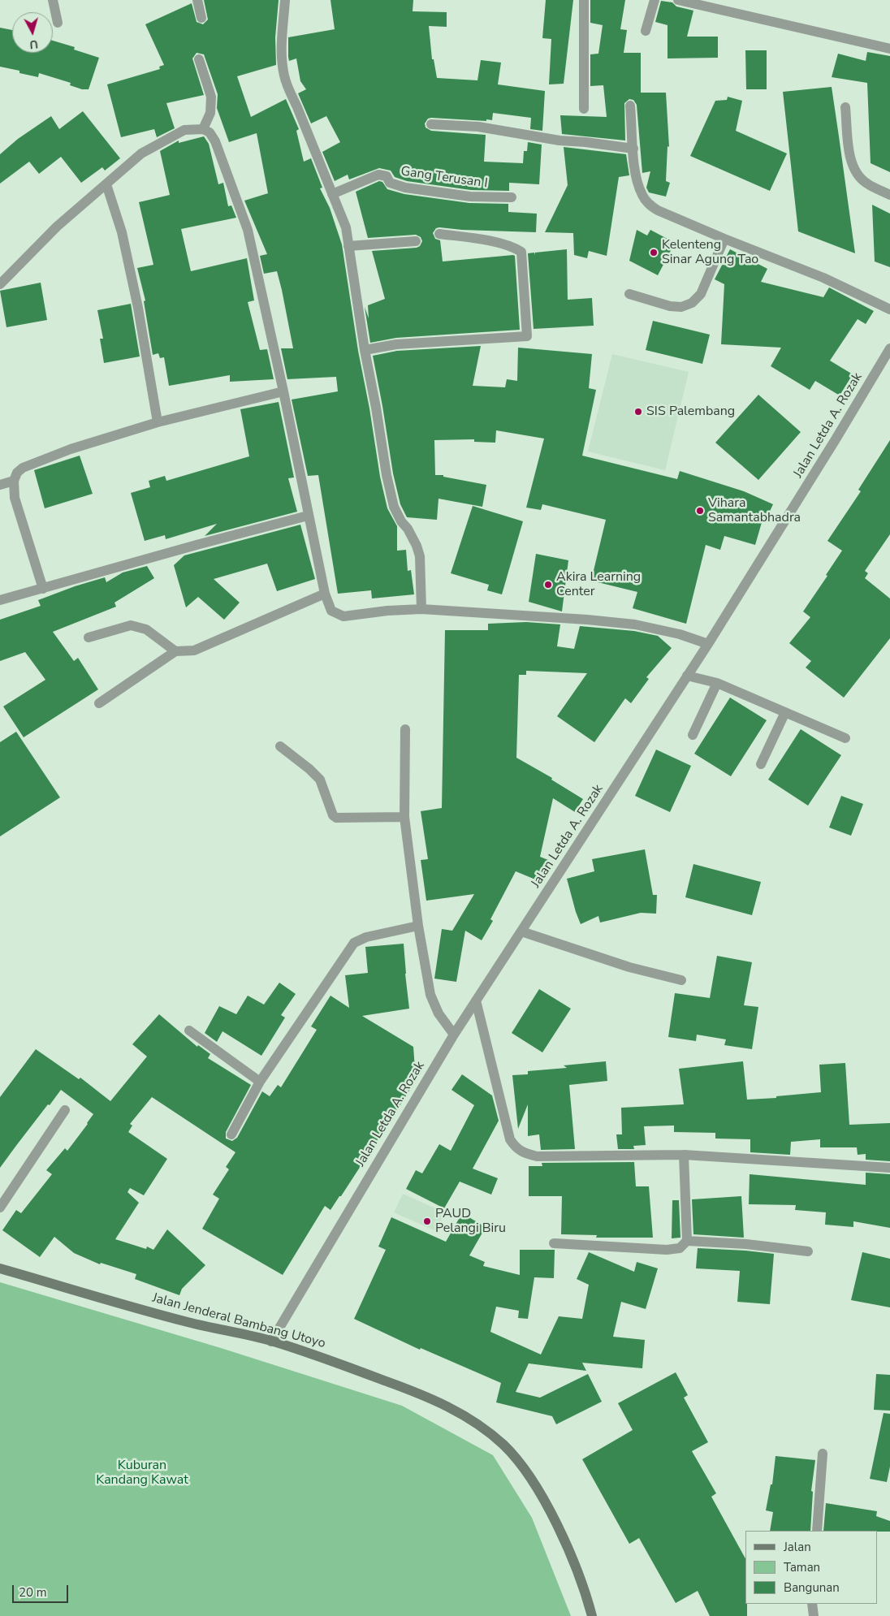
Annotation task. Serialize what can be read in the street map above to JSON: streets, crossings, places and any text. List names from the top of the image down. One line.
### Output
{"streets":{"street":["Gang Terusan I","Jalan Letda A. Rozak","Jalan Jenderal Bambang Utoyo"]},"crossings":[["Jalan Letda A. Rozak","Jalan Jenderal Bambang Utoyo"]],"parks":["Kuburan Kandang Kawat"],"places":["Kelenteng Sinar Agung Tao","SIS Palembang","Vihara Samantabhadra","Akira Learning Center","PAUD Pelangi Biru"],"legend":["Jalan","Taman","Bangunan"],"scale_bar":"20 m","north":"bottom"}
